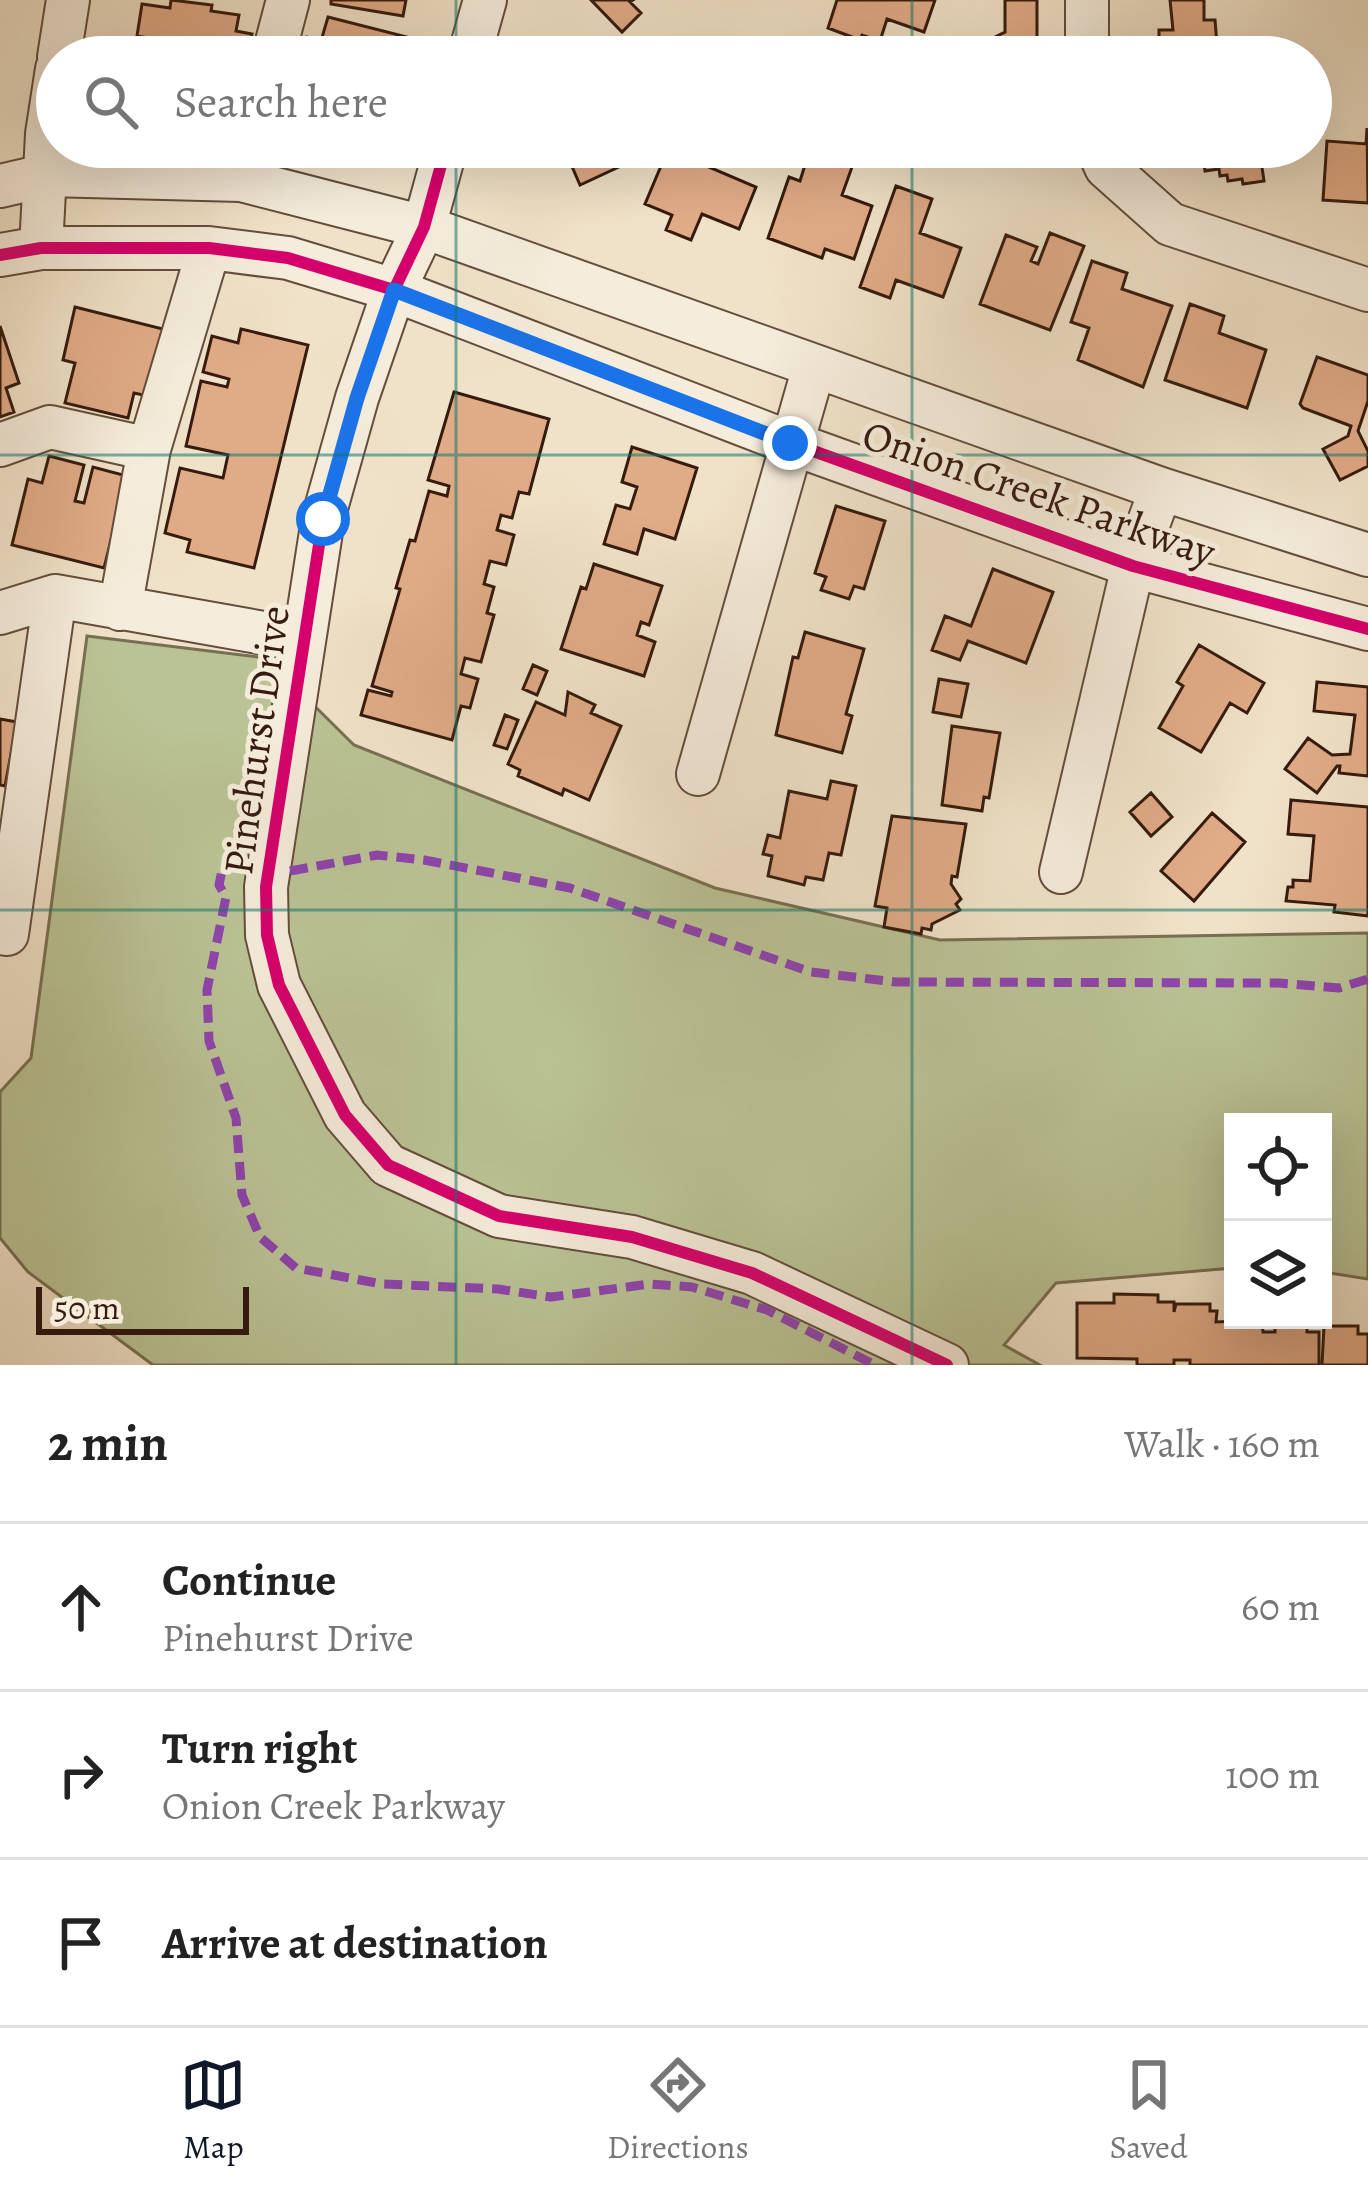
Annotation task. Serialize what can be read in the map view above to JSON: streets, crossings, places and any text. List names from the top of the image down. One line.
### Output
{"streets":{"street":["Onion Creek Parkway","Pinehurst Drive"]},"crossings":[["Onion Creek Parkway","Pinehurst Drive"]],"scale_bar":"50 m","page":{"search":"Search here","scale":"50 m","heading":["2 min","Walk · 160 m"],"list":[["Continue","Pinehurst Drive","60 m"],["Turn right","Onion Creek Parkway","100 m"],"Arrive at destination"],"nav":["Map","Directions","Saved"]}}
